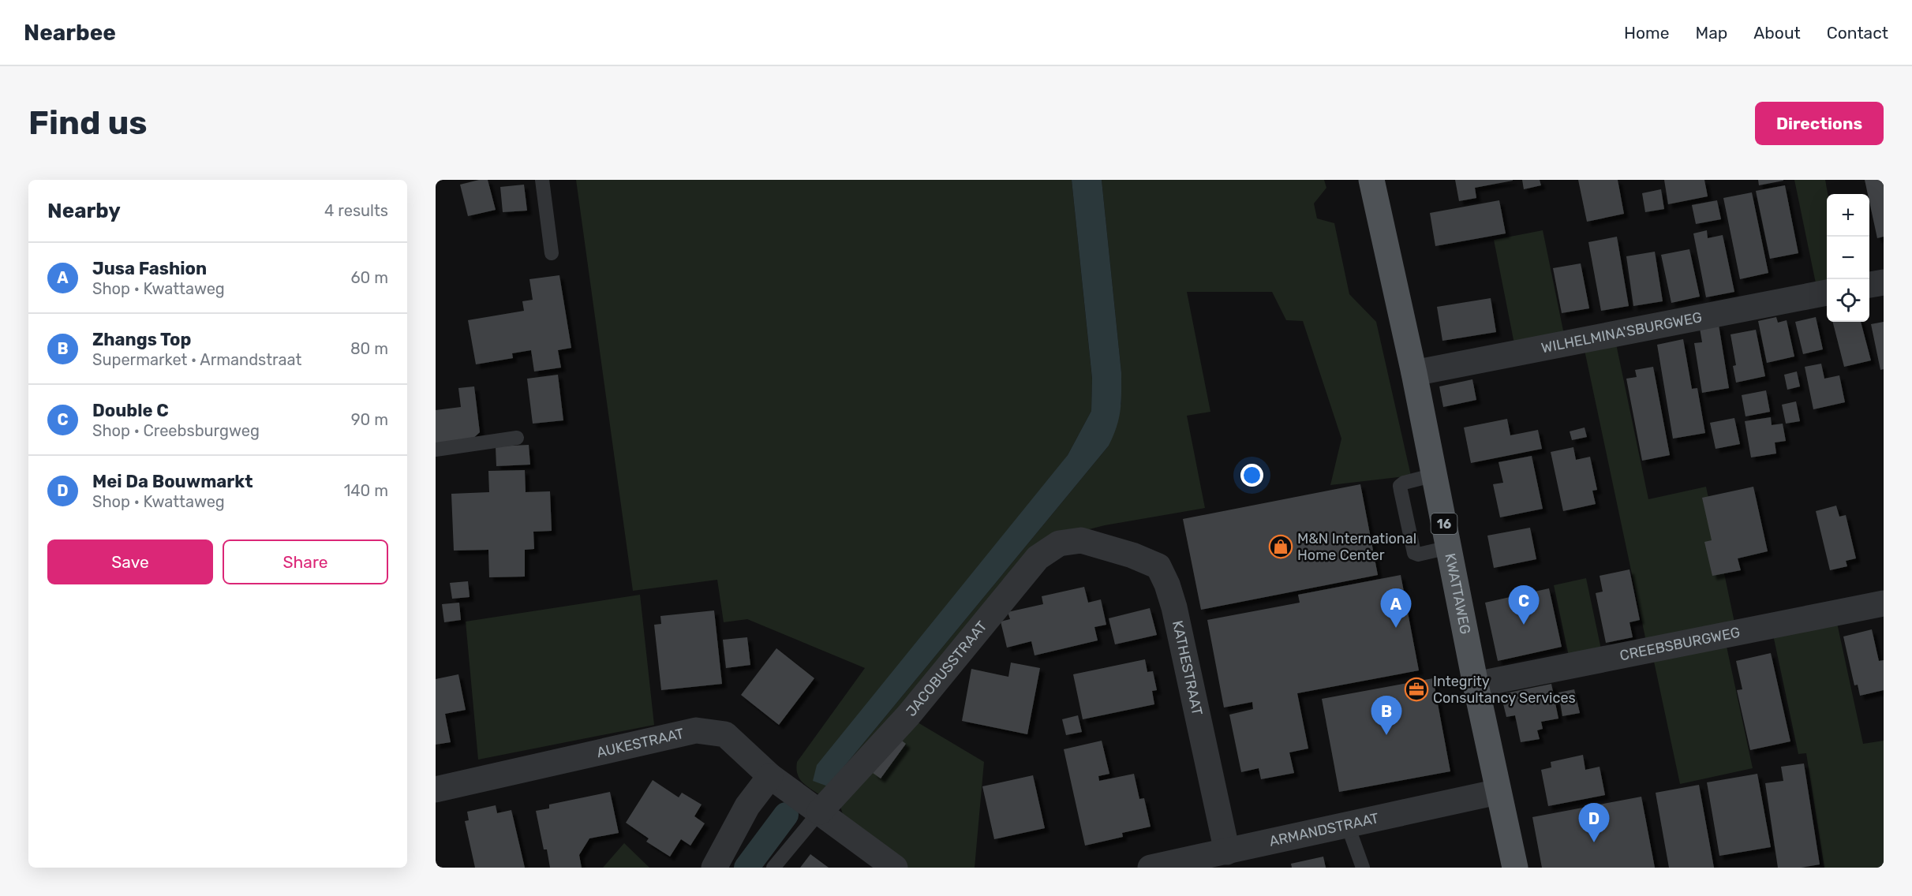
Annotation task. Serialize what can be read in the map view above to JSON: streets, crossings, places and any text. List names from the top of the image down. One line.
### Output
{"streets":{"main road":["16","KWATTAWEG"],"street":["WILHELMINA'SBURGWEG","CREEBSBURGWEG","JACOBUSSTRAAT","KATHESTRAAT","AUKESTRAAT","ARMANDSTRAAT"]},"crossings":[["WILHELMINA'SBURGWEG","KWATTAWEG"],["KWATTAWEG","CREEBSBURGWEG"],["KWATTAWEG","ARMANDSTRAAT"],["JACOBUSSTRAAT","KATHESTRAAT"],["JACOBUSSTRAAT","AUKESTRAAT"],["KATHESTRAAT","ARMANDSTRAAT"]],"places":{"shop":["M&N International Home Center"],"office":["Integrity Consultancy Services"]},"page":{"header":"Nearbee","nav":["Home","Map","About","Contact"],"buttons":["Directions",["Save","Share"]],"title":"Find us","heading":["Nearby","4 results"],"map_buttons":["+","−"],"list":[{"mark":"A","name":"Jusa Fashion","note":"Shop · Kwattaweg","value":"60 m"},{"mark":"B","name":"Zhangs Top","note":"Supermarket · Armandstraat","value":"80 m"},{"mark":"C","name":"Double C","note":"Shop · Creebsburgweg","value":"90 m"},{"mark":"D","name":"Mei Da Bouwmarkt","note":"Shop · Kwattaweg","value":"140 m"}],"pins":["C","A","B","D"]}}
